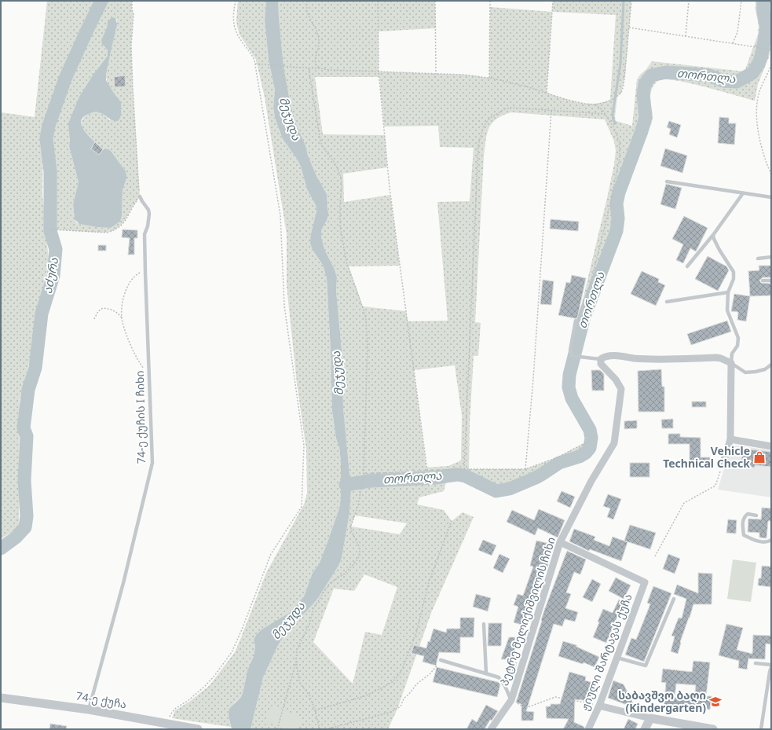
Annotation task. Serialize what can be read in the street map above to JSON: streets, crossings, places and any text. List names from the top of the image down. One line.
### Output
{"streets":{"street":["პეტრე მელიქიშვილის ჩიხი","ჟიული შარტავას ქუჩა","74-ე ქუჩა"],"lane":["74-ე ქუჩის I ჩიხი"]},"crossings":[["74-ე ქუჩის I ჩიხი","74-ე ქუჩა"],["პეტრე მელიქიშვილის ჩიხი","ჟიული შარტავას ქუჩა"]],"water":["თორთლა","მეჯუდა","აძურა"],"places":{"shop":["Vehicle Technical Check"],"school or university":["საბავშვო ბაღი (Kindergarten)"]}}
